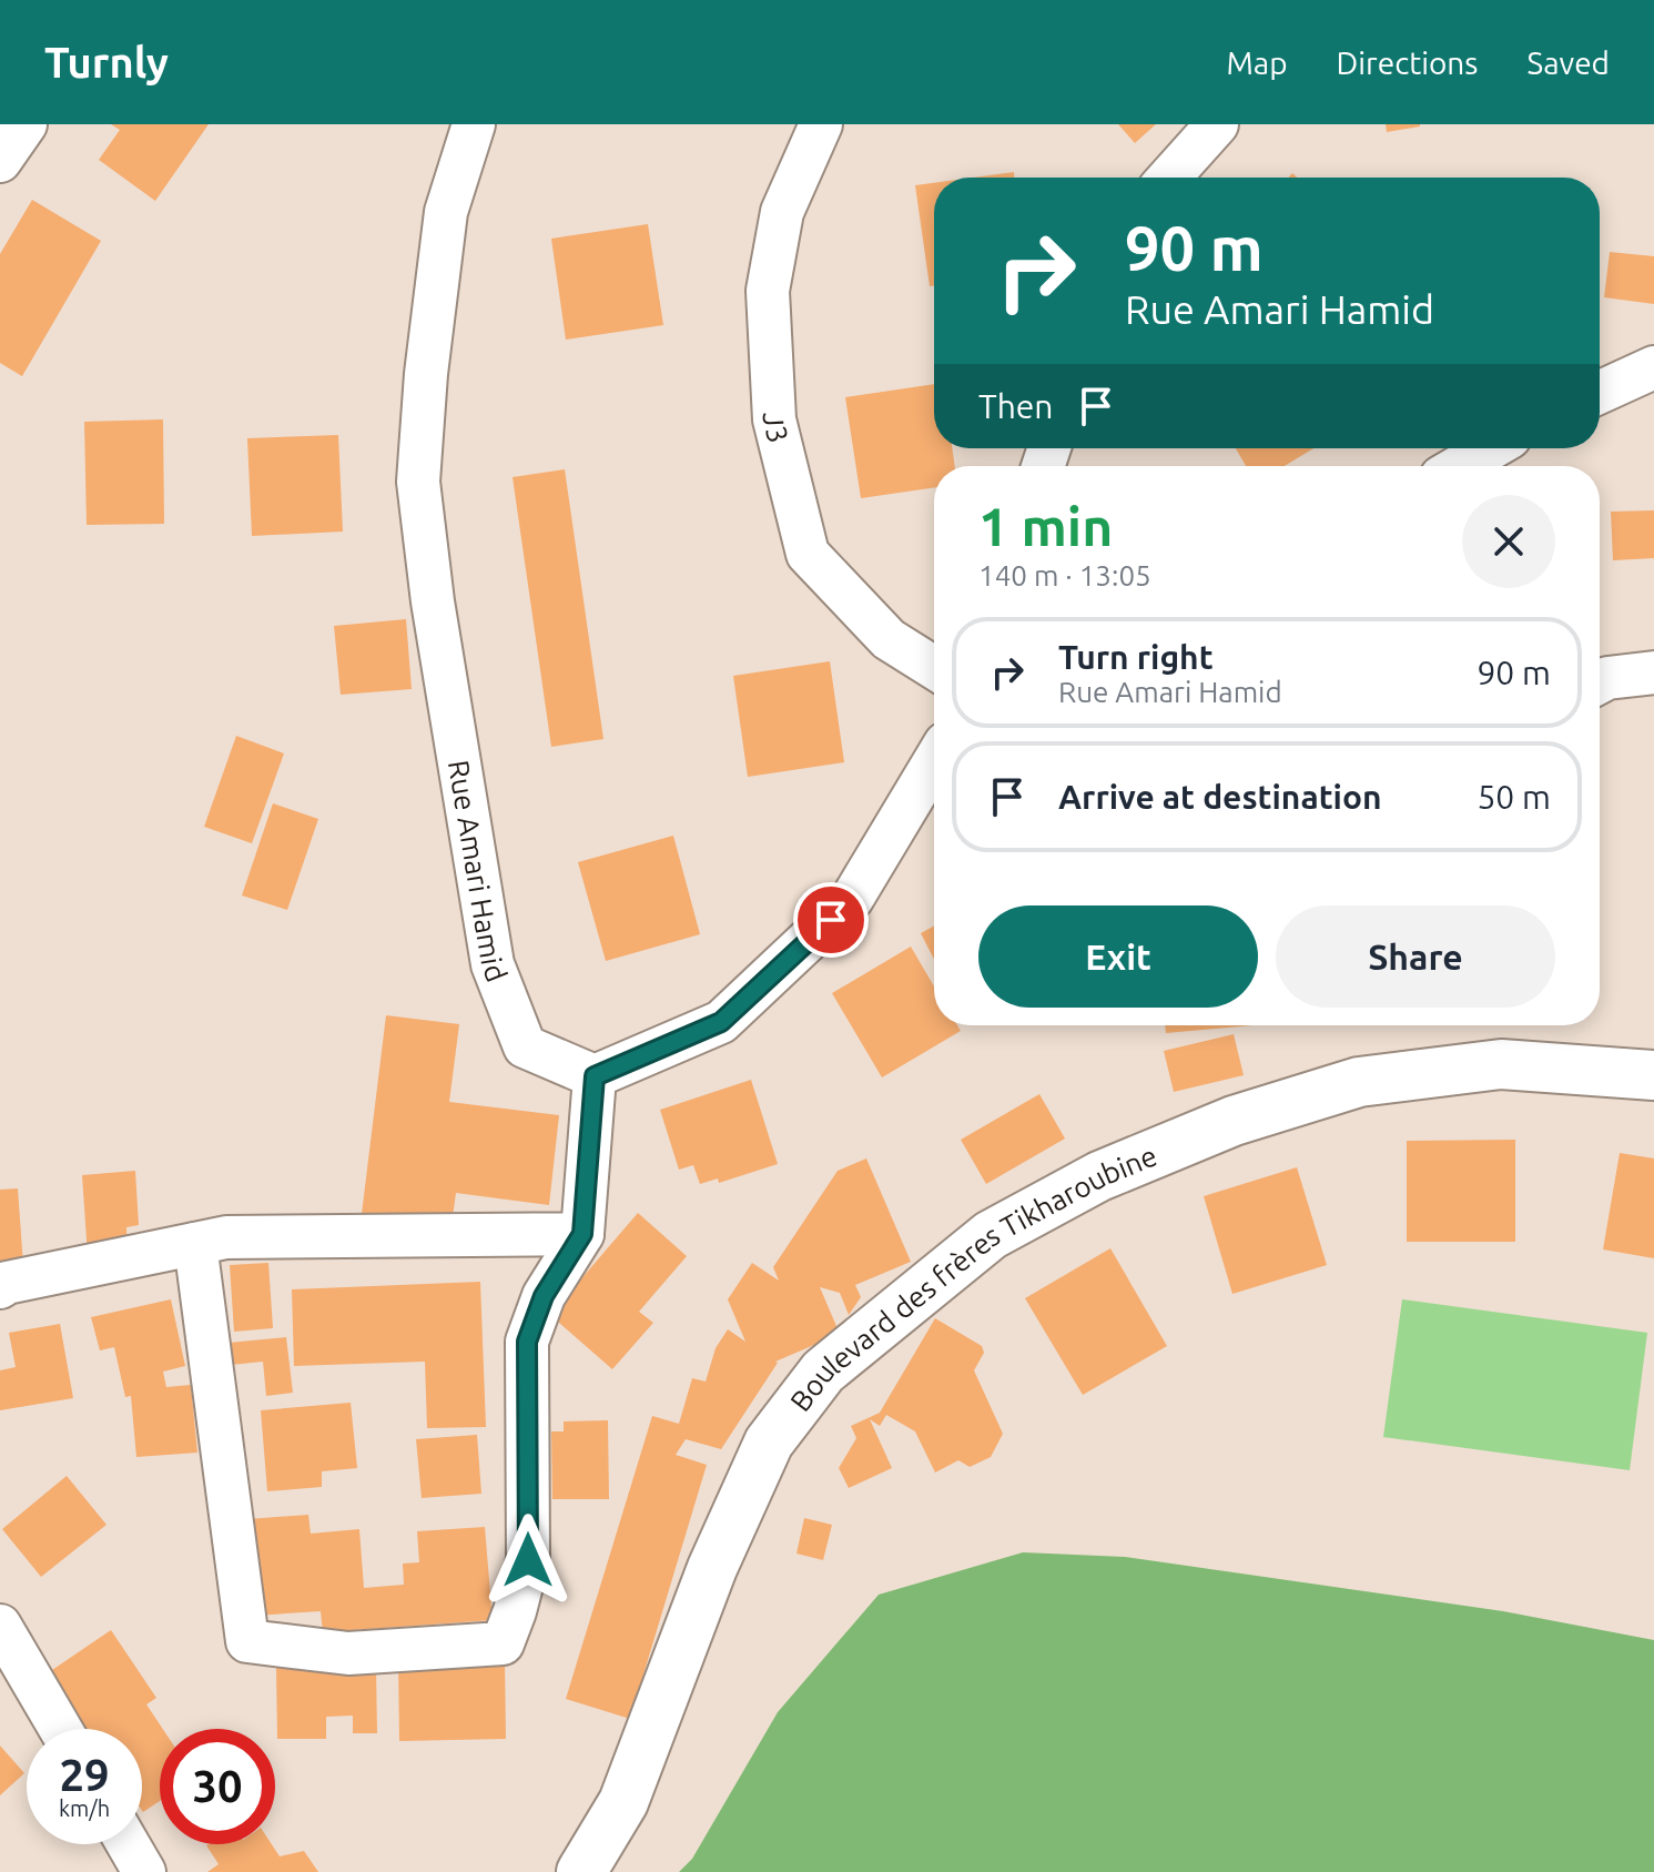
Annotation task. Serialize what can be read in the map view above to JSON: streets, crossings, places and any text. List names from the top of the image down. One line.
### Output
{"streets":{"street":["J3","Rue Amari Hamid","Boulevard des frères Tikharoubine"]},"page":{"header":"Turnly","nav":["Map","Directions","Saved"],"turn":["90 m","Rue Amari Hamid"],"then":"Then","heading":["1 min","140 m · 13:05"],"list":[{"name":"Turn right","note":"Rue Amari Hamid","value":"90 m"},{"name":"Arrive at destination","value":"50 m"}],"buttons":["Exit","Share"],"speed":"29 km/h","limit":"30"}}
